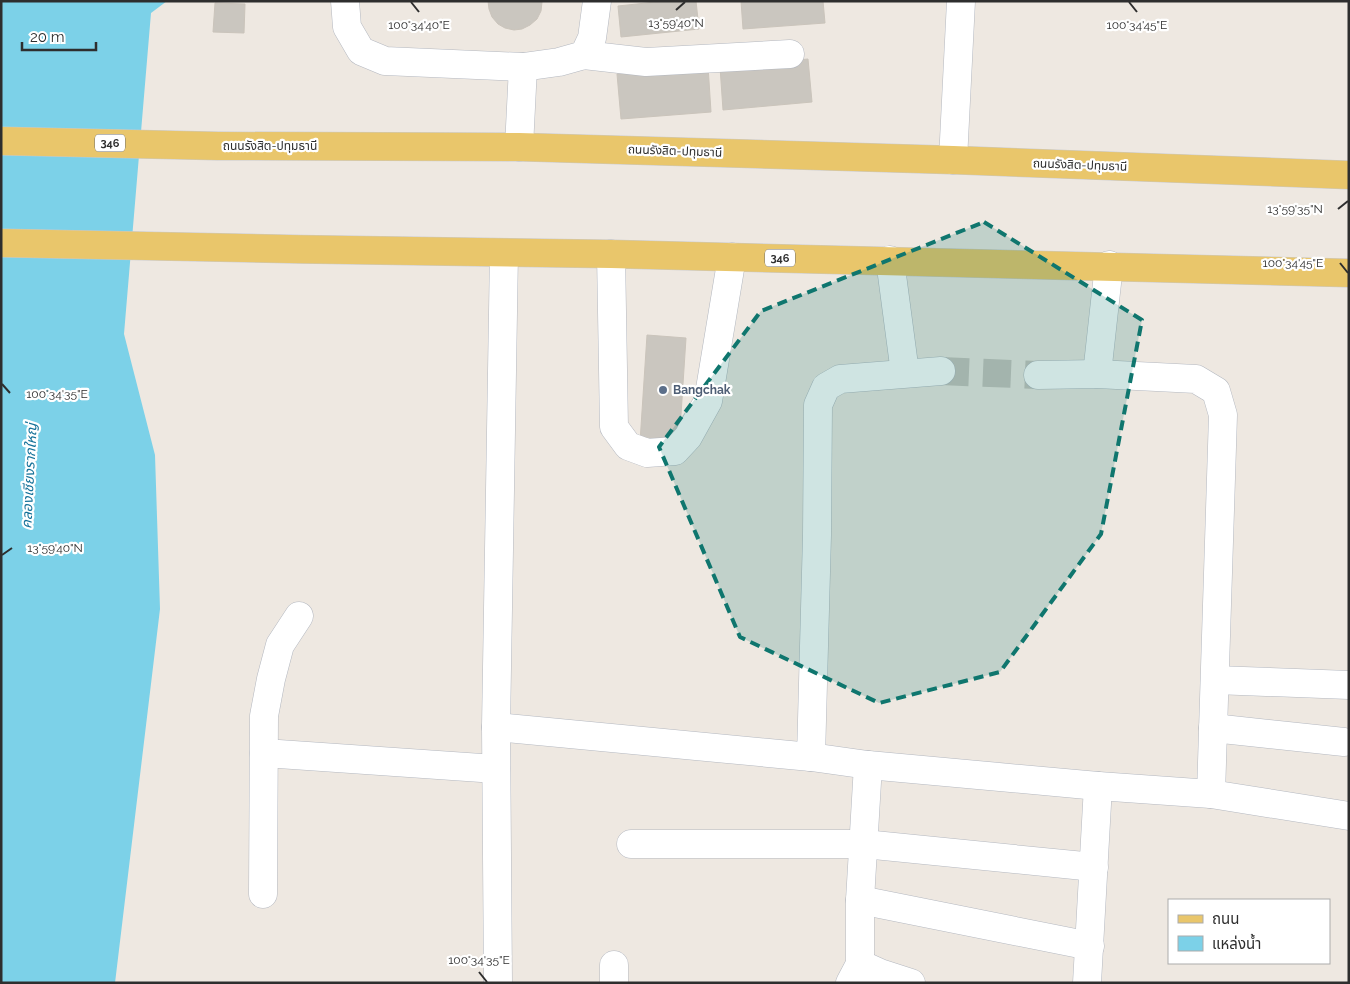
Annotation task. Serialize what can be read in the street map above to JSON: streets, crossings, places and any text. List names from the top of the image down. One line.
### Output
{"streets":{"main road":["346","ถนนรังสิต-ปทุมธานี"]},"water":["คลองเชียงรากใหญ่"],"places":["Bangchak"],"legend":["ถนน","แหล่งน้ำ"],"scale_bar":"20 m","coordinates":["13°59'40\"N","100°34'40\"E","100°34'45\"E","13°59'35\"N","100°34'35\"E"]}
